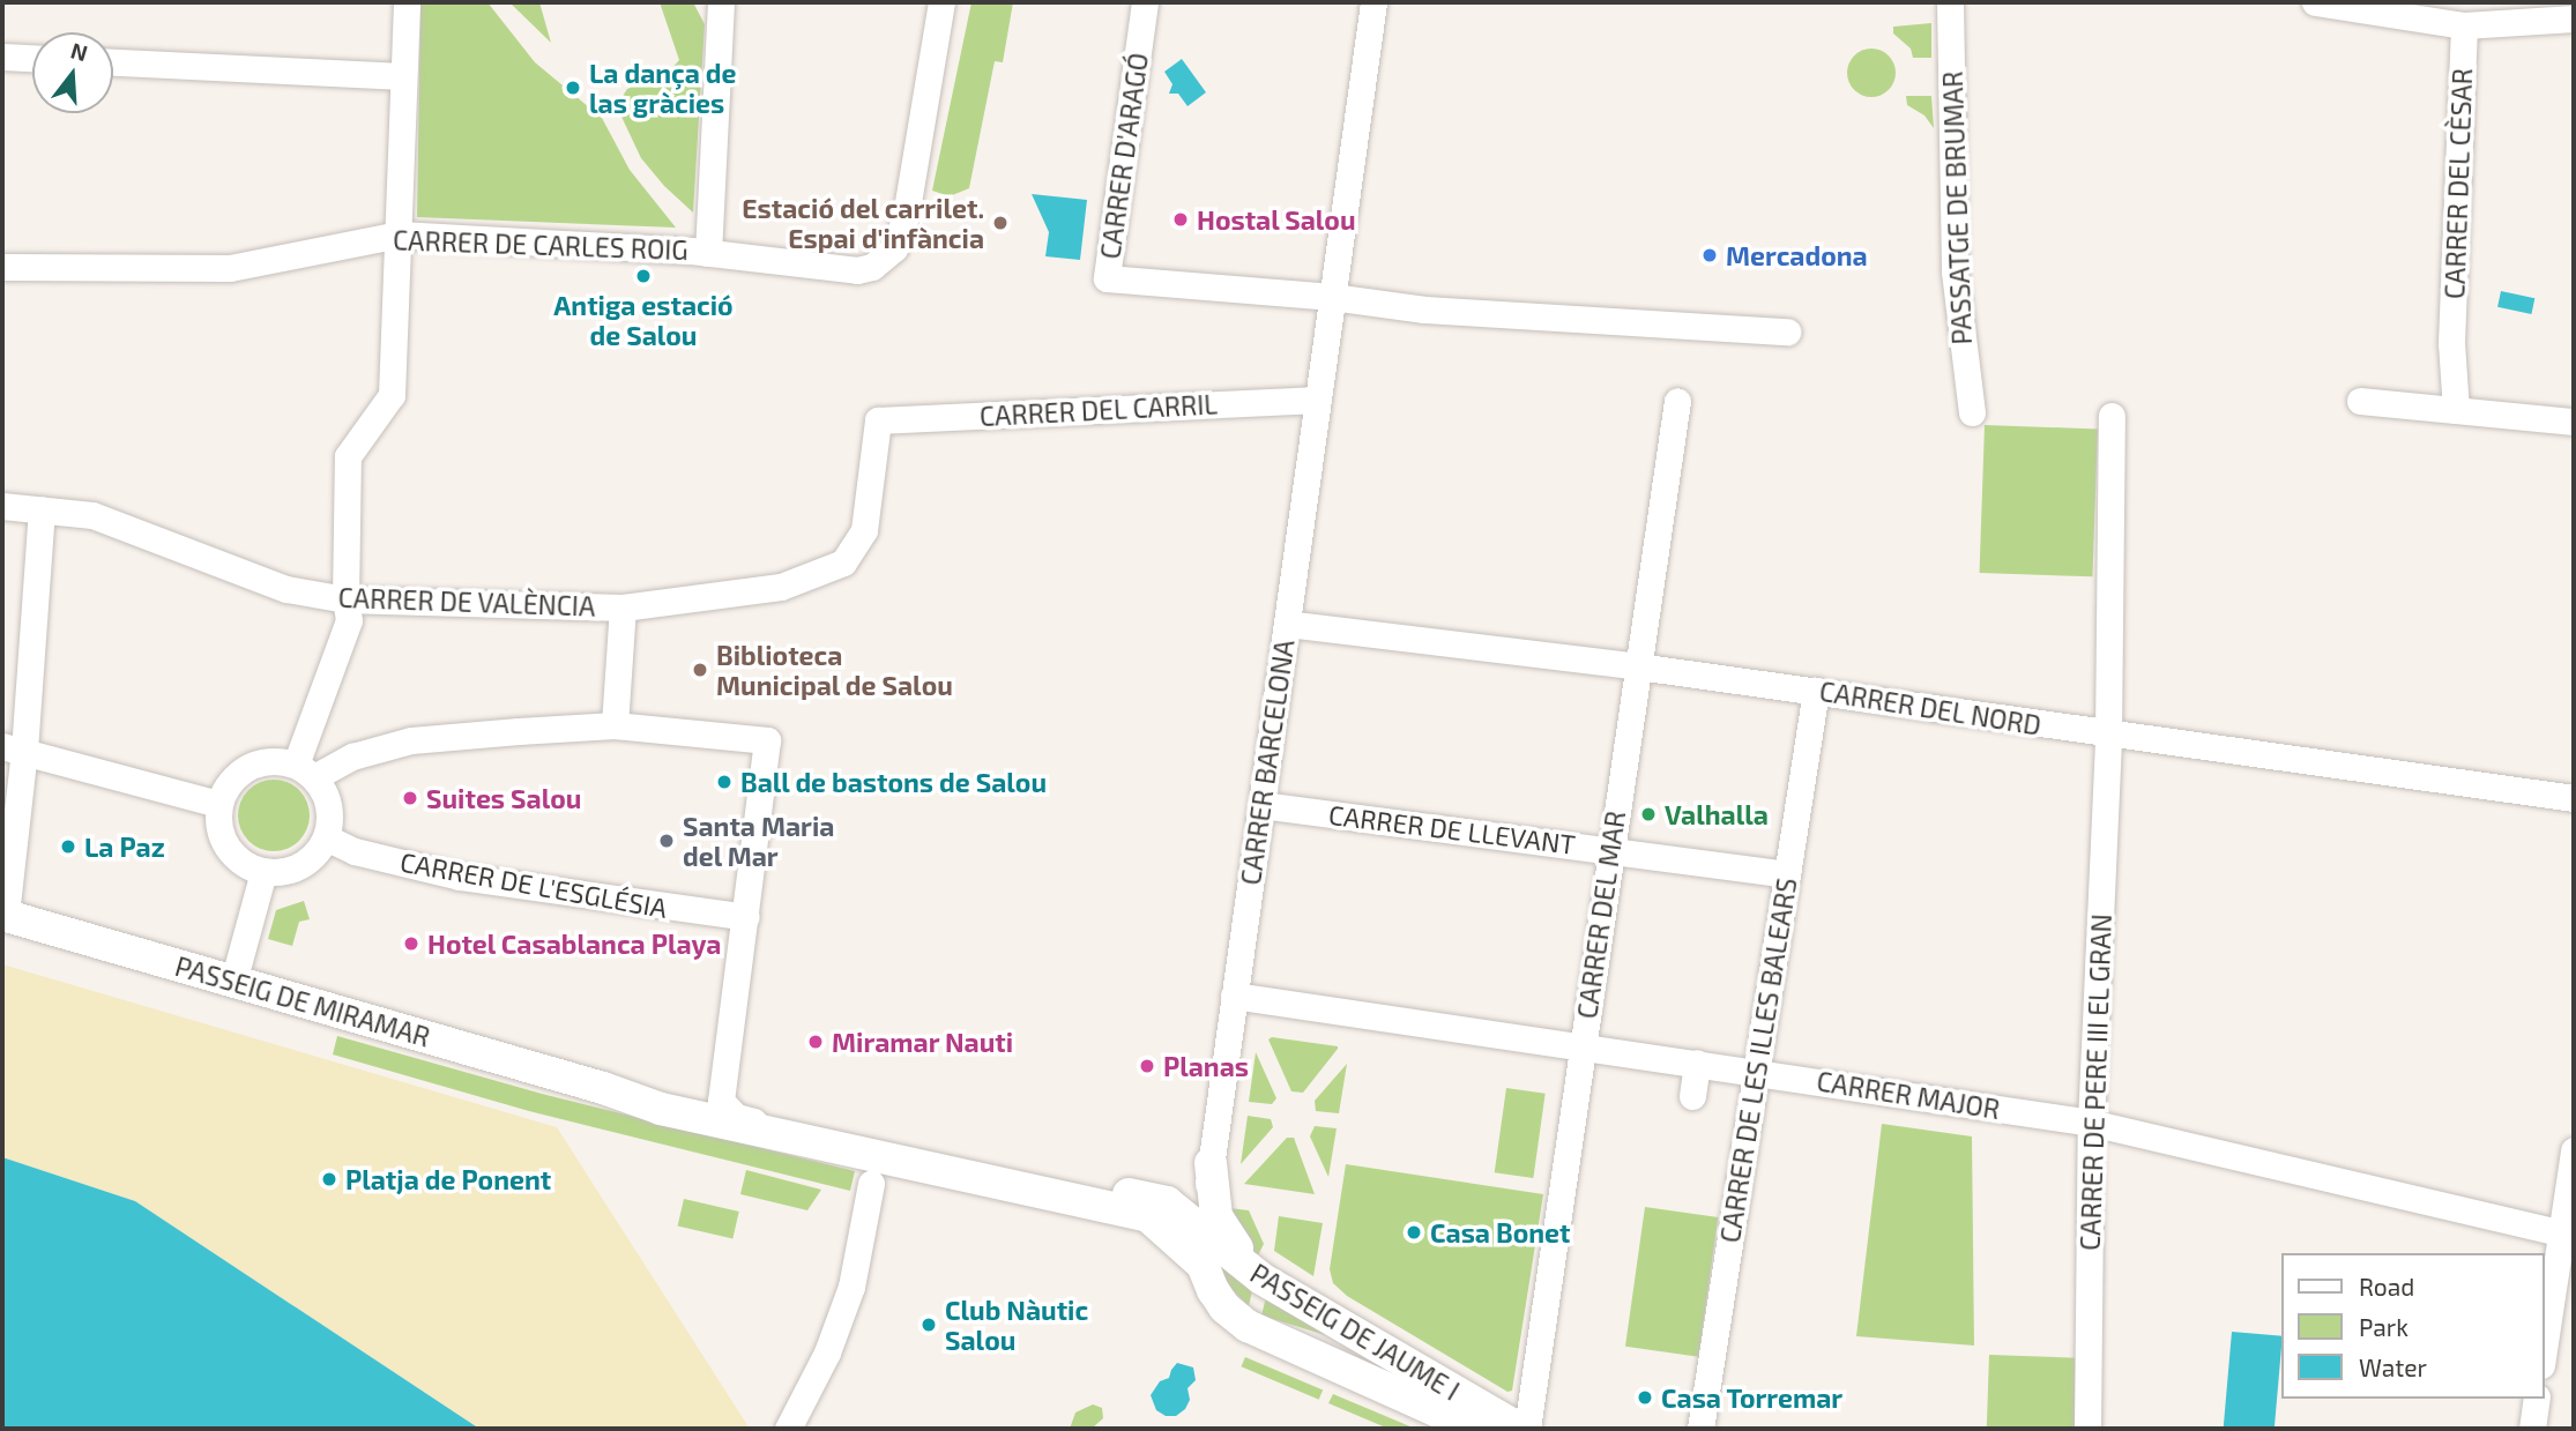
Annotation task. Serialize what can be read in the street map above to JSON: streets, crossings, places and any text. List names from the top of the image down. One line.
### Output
{"streets":{"street":["CARRER D'ARAGÓ","CARRER DEL CÈSAR","PASSATGE DE BRUMAR","CARRER DE CARLES ROIG","CARRER DEL CARRIL","CARRER DE VALÈNCIA","CARRER DEL NORD","CARRER BARCELONA","CARRER DE LLEVANT","CARRER DE L'ESGLÉSIA","CARRER DEL MAR","PASSEIG DE MIRAMAR","CARRER DE LES ILLES BALEARS","CARRER DE PERE III EL GRAN","CARRER MAJOR","PASSEIG DE JAUME I"]},"crossings":[["CARRER D'ARAGÓ","CARRER BARCELONA"],["CARRER DEL CARRIL","CARRER DE VALÈNCIA"],["CARRER DEL CARRIL","CARRER BARCELONA"],["CARRER DEL NORD","CARRER BARCELONA"],["CARRER DEL NORD","CARRER DEL MAR"],["CARRER DEL NORD","CARRER DE LES ILLES BALEARS"],["CARRER DEL NORD","CARRER DE PERE III EL GRAN"],["CARRER BARCELONA","CARRER DE LLEVANT"],["CARRER BARCELONA","PASSEIG DE MIRAMAR"],["CARRER BARCELONA","CARRER MAJOR"],["CARRER BARCELONA","PASSEIG DE JAUME I"],["CARRER DE LLEVANT","CARRER DEL MAR"],["CARRER DE LLEVANT","CARRER DE LES ILLES BALEARS"],["CARRER DEL MAR","CARRER MAJOR"],["CARRER DEL MAR","PASSEIG DE JAUME I"],["PASSEIG DE MIRAMAR","PASSEIG DE JAUME I"],["CARRER DE LES ILLES BALEARS","CARRER MAJOR"],["CARRER DE PERE III EL GRAN","CARRER MAJOR"]],"places":["La dança de las gràcies","Hostal Salou","Estació del carrilet. Espai d'infància","Mercadona","Antiga estació de Salou","Biblioteca Municipal de Salou","Ball de bastons de Salou","Suites Salou","Valhalla","Santa Maria del Mar","La Paz","Hotel Casablanca Playa","Miramar Nauti","Planas","Platja de Ponent","Casa Bonet","Club Nàutic Salou","Casa Torremar"],"legend":["Road","Park","Water"],"north":"top"}
